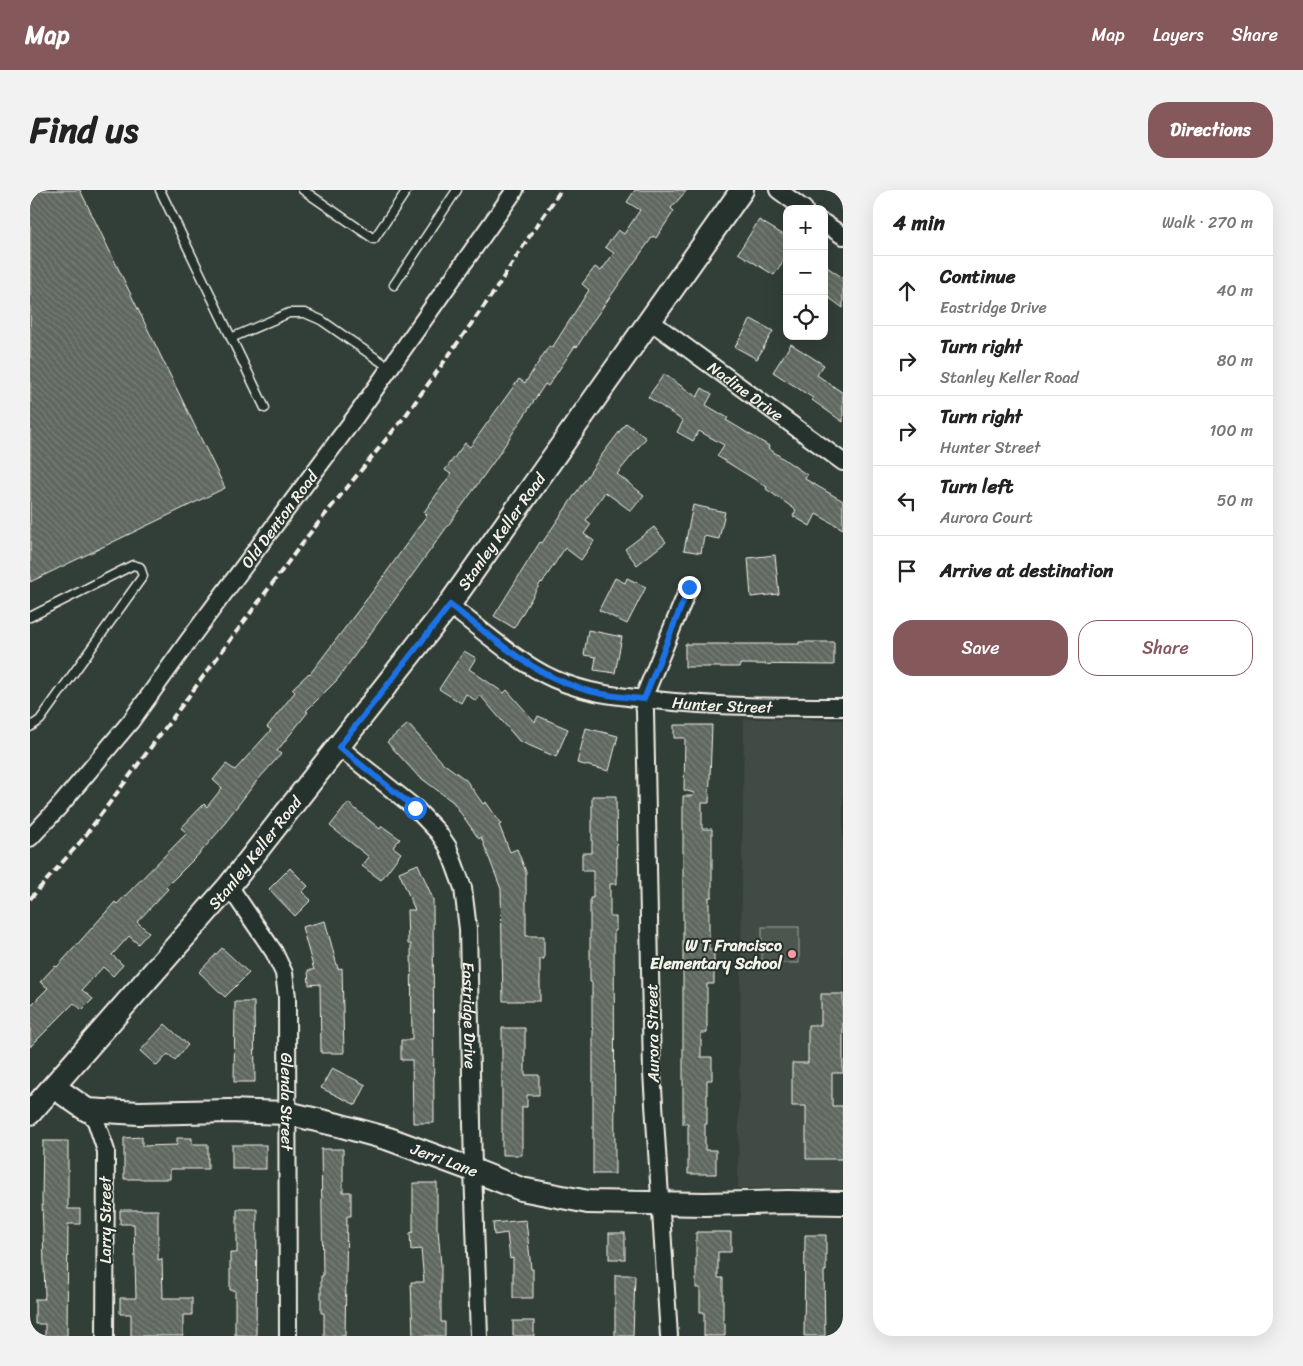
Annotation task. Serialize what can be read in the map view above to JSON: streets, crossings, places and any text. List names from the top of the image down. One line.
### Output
{"streets":{"street":["Nadine Drive","Old Denton Road","Stanley Keller Road","Hunter Street","Eastridge Drive","Aurora Street","Glenda Street","Jerri Lane","Larry Street"]},"crossings":[["Nadine Drive","Stanley Keller Road"],["Stanley Keller Road","Hunter Street"],["Stanley Keller Road","Eastridge Drive"],["Stanley Keller Road","Glenda Street"],["Hunter Street","Aurora Street"],["Eastridge Drive","Jerri Lane"],["Aurora Street","Jerri Lane"],["Glenda Street","Jerri Lane"],["Jerri Lane","Larry Street"]],"places":["W T Francisco Elementary School"],"page":{"header":"Map","nav":["Map","Layers","Share"],"title":"Find us","buttons":["Directions",["Save","Share"]],"heading":["4 min","Walk · 270 m"],"map_buttons":["+","−"],"list":[["Continue","Eastridge Drive","40 m"],["Turn right","Stanley Keller Road","80 m"],["Turn right","Hunter Street","100 m"],["Turn left","Aurora Court","50 m"],"Arrive at destination"]}}
